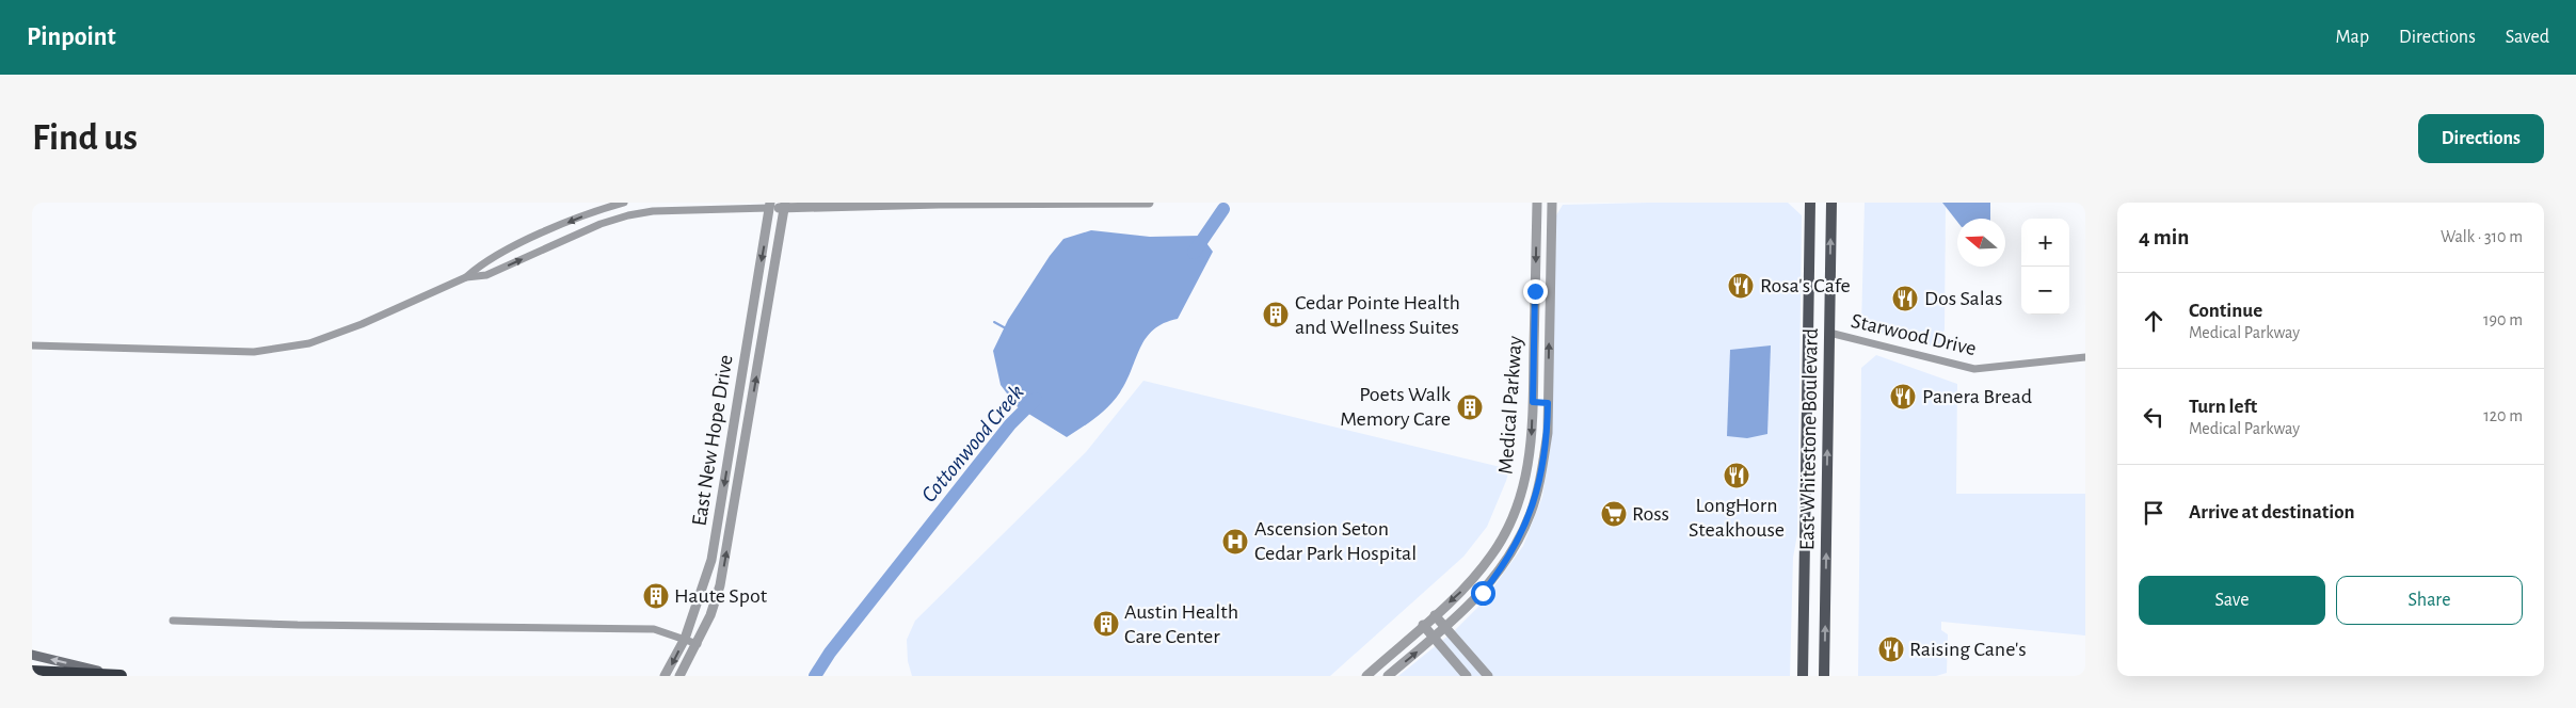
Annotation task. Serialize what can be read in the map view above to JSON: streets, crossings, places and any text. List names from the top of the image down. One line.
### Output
{"streets":{"main road":["East Whitestone Boulevard"],"street":["Starwood Drive","Medical Parkway","East New Hope Drive"]},"crossings":[["Starwood Drive","East Whitestone Boulevard"]],"water":["Cottonwood Creek"],"places":{"restaurant":["Rosa's Cafe","Dos Salas","Panera Bread","LongHorn Steakhouse","Raising Cane's"],"building":["Cedar Pointe Health and Wellness Suites","Poets Walk Memory Care","Haute Spot","Austin Health Care Center"],"supermarket":["Ross"],"hospital":["Ascension Seton Cedar Park Hospital"]},"north":"left","page":{"header":"Pinpoint","nav":["Map","Directions","Saved"],"buttons":["Directions",["Save","Share"]],"title":"Find us","heading":["4 min","Walk · 310 m"],"map_buttons":["+","−"],"list":[["Continue","Medical Parkway","190 m"],["Turn left","Medical Parkway","120 m"],"Arrive at destination"]}}
